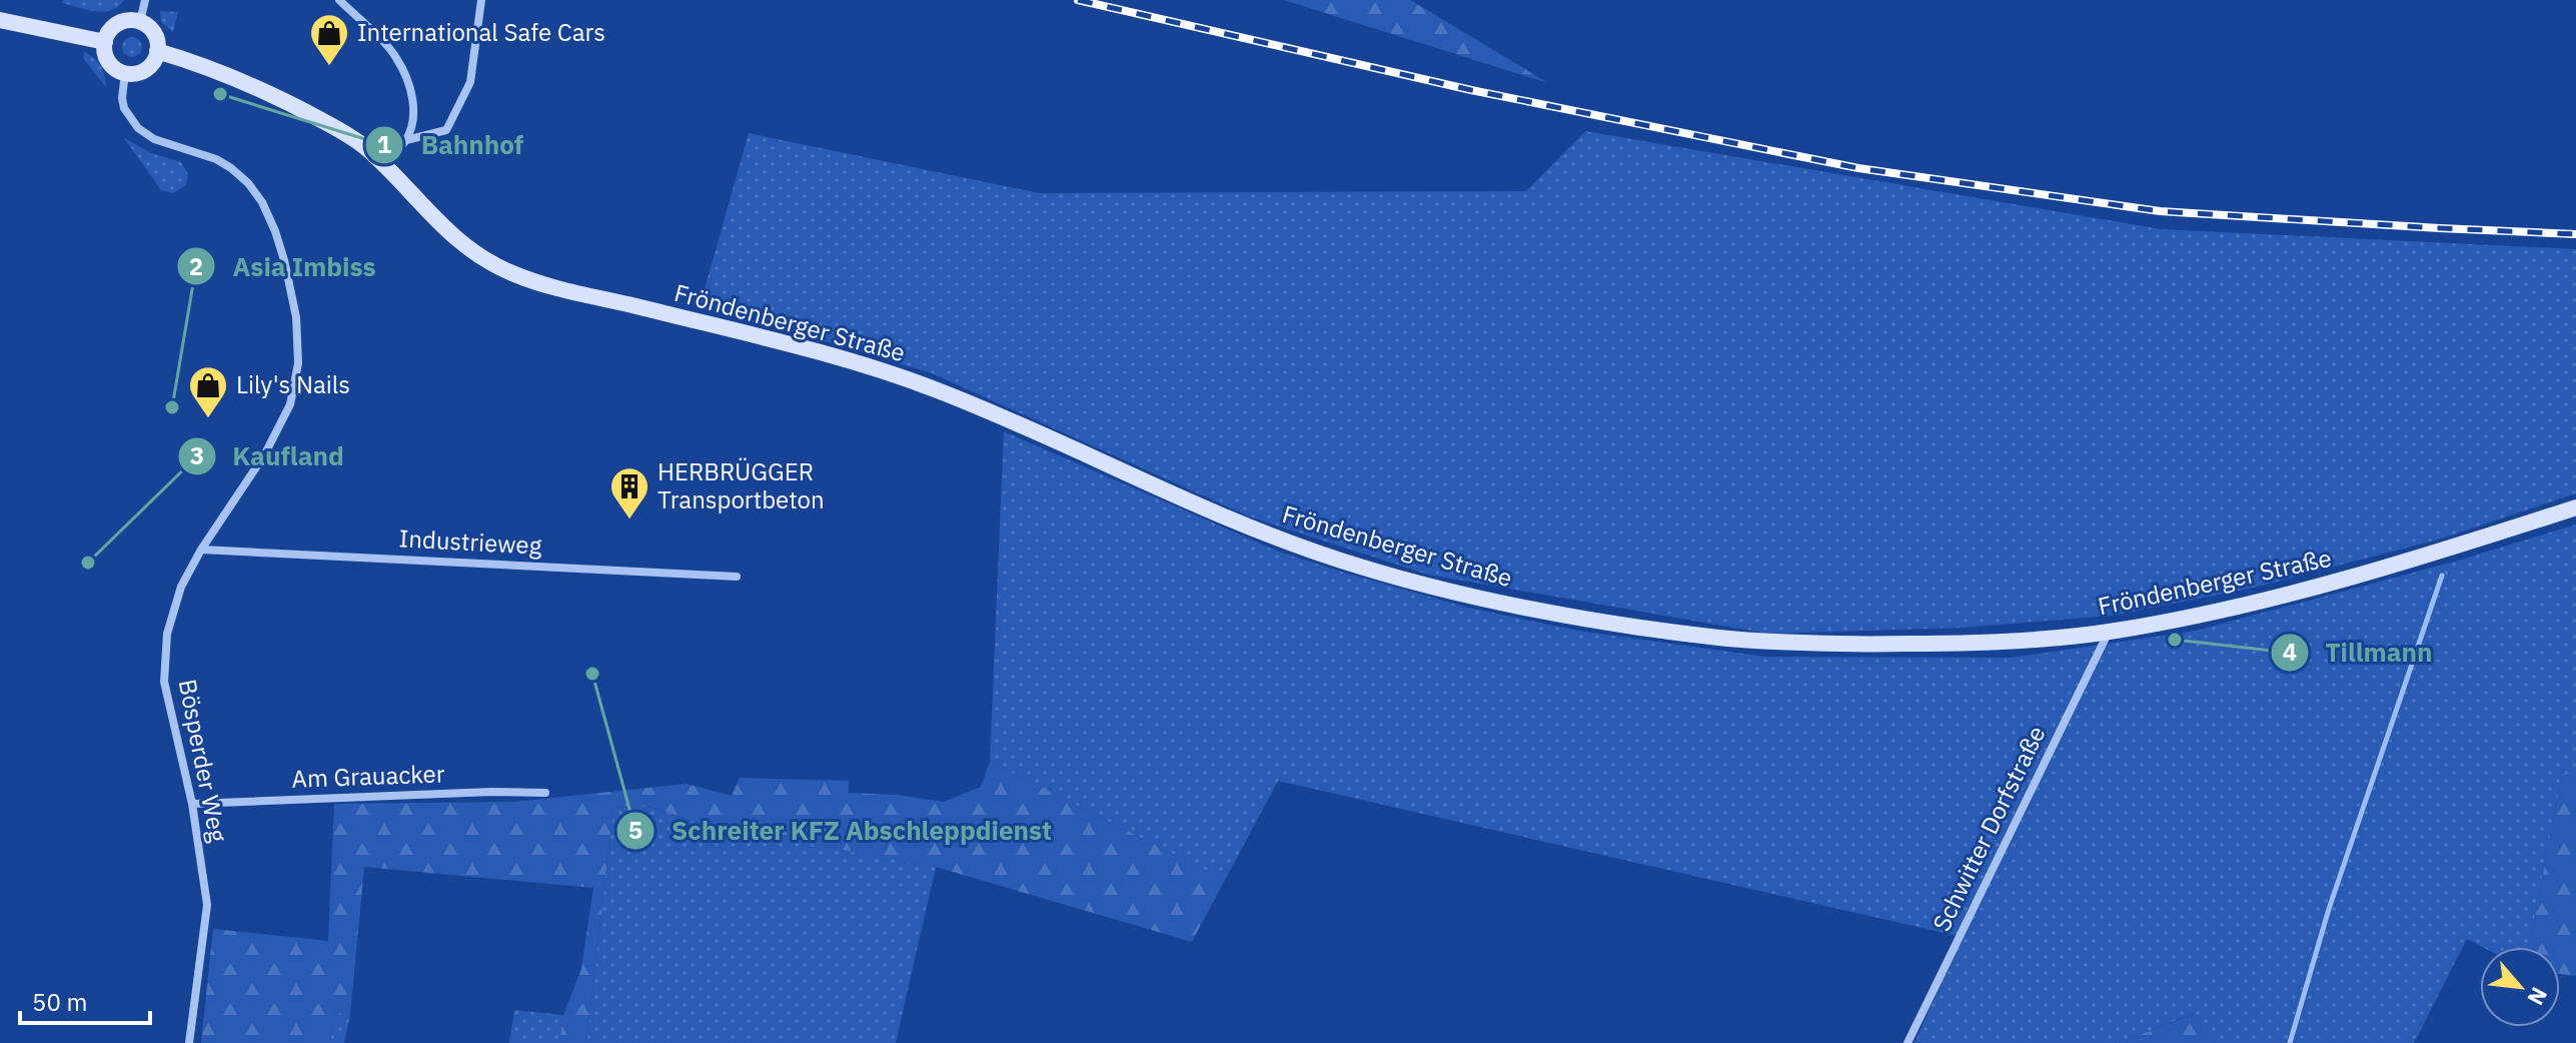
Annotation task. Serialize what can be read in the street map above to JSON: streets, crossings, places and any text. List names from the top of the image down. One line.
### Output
{"streets":{"main road":["Fröndenberger Straße"],"street":["Industrieweg","Bösperder Weg","Am Grauacker","Schwitter Dorfstraße"]},"crossings":[["Fröndenberger Straße","Bösperder Weg"],["Fröndenberger Straße","Schwitter Dorfstraße"],["Industrieweg","Bösperder Weg"],["Bösperder Weg","Am Grauacker"]],"places":{"shop":["International Safe Cars","Lily's Nails"],"other":["Bahnhof","Asia Imbiss","Kaufland","Tillmann","Schreiter KFZ Abschleppdienst"],"building":["HERBRÜGGER Transportbeton"]},"scale_bar":"50 m","north":"bottom right"}
